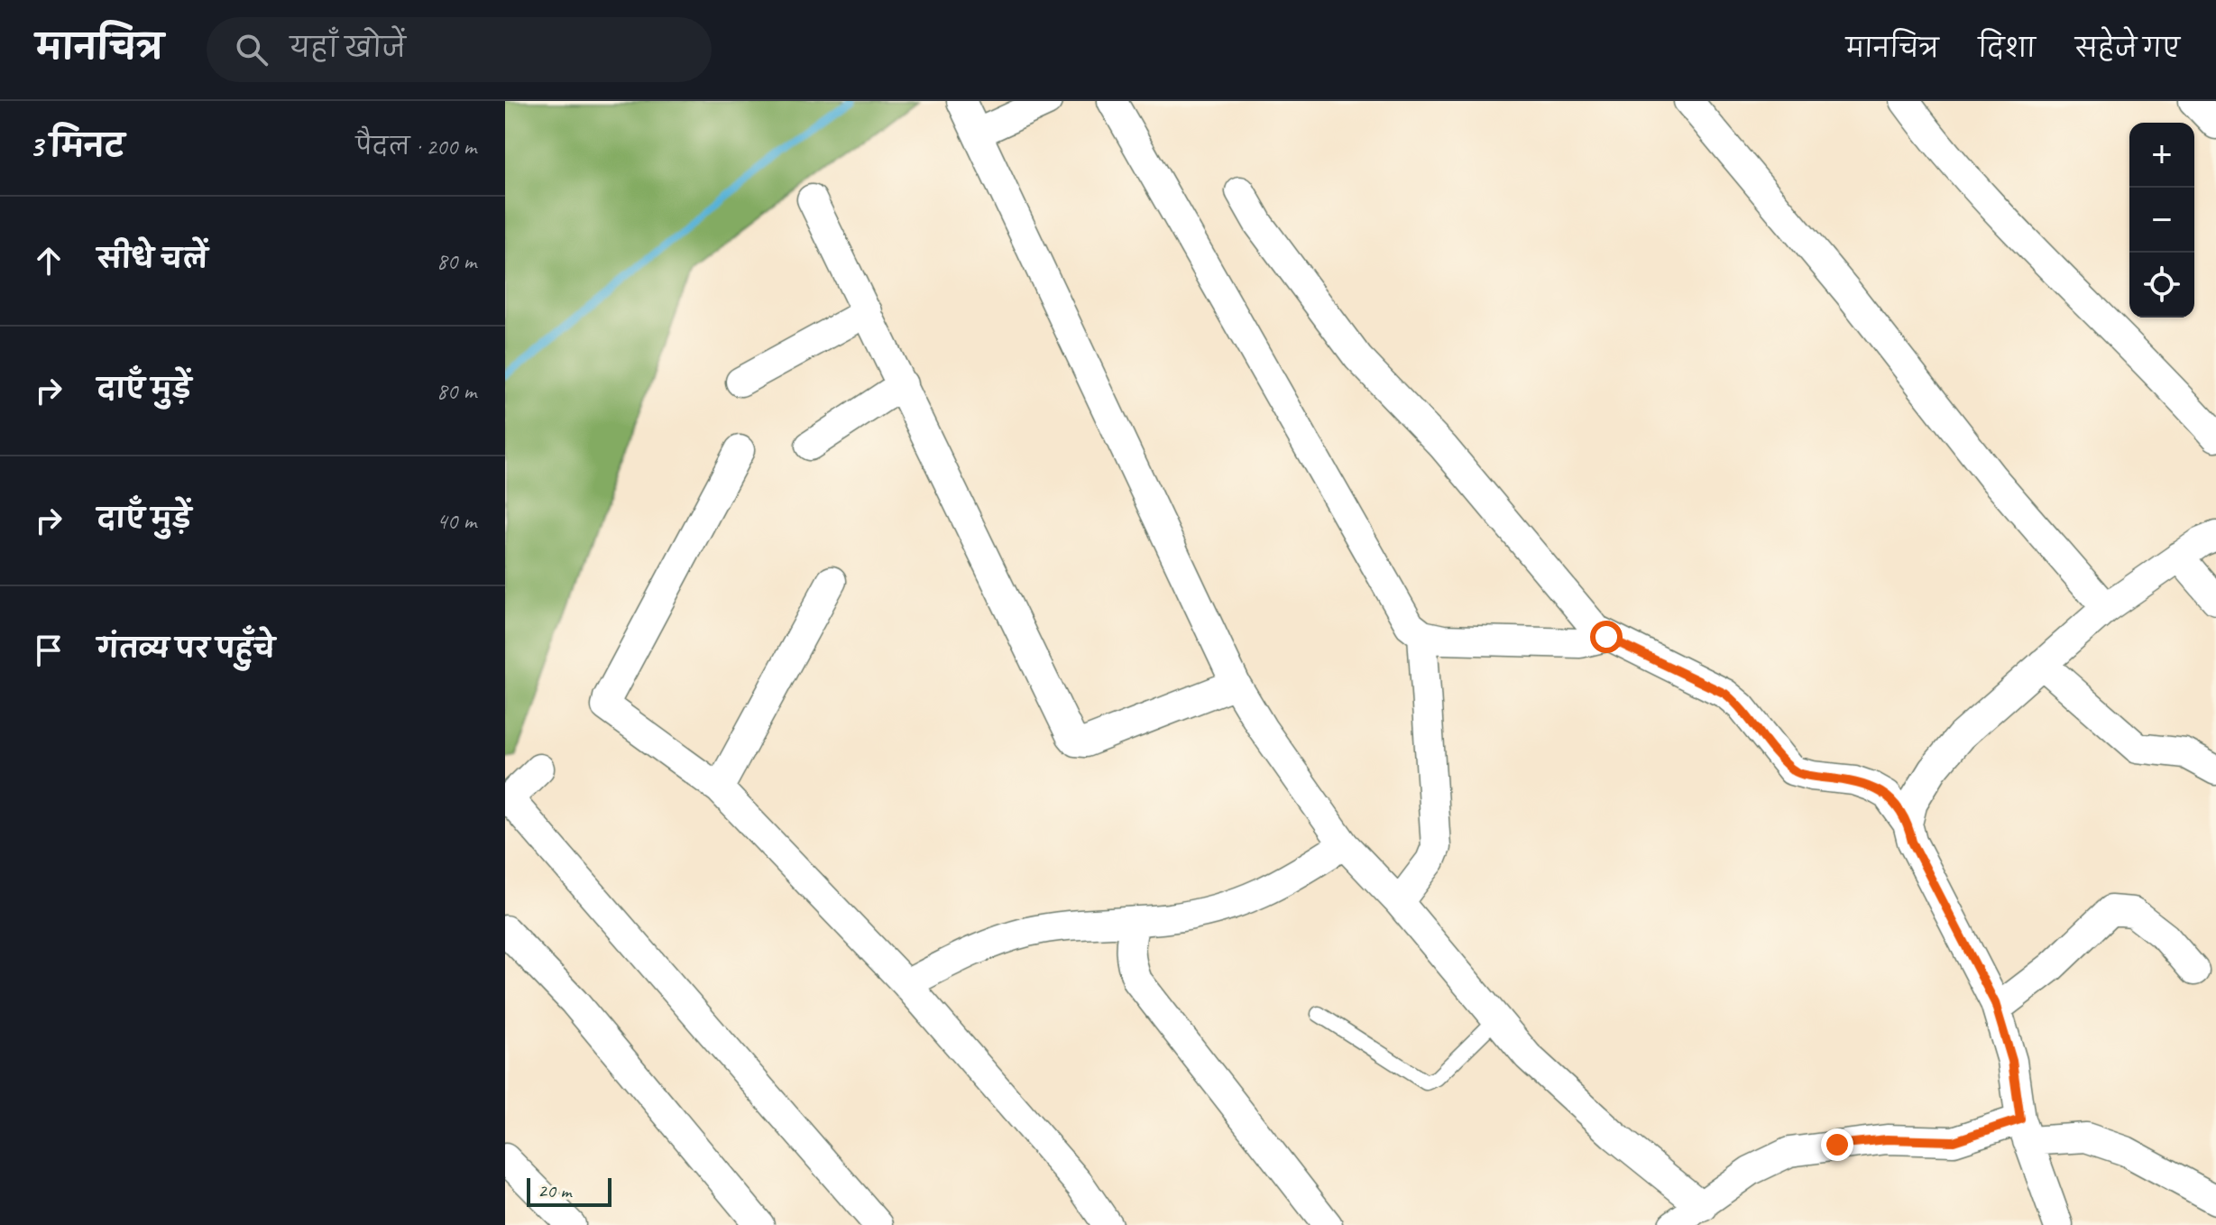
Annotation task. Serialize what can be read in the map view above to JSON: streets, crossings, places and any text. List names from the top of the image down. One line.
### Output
{"scale_bar":"20 m","page":{"header":"मानचित्र","search":"यहाँ खोजें","nav":["मानचित्र","दिशा","सहेजे गए"],"heading":["3 मिनट","पैदल · 200 m"],"map_buttons":["+","−"],"list":[["सीधे चलें","80 m"],["दाएँ मुड़ें","80 m"],["दाएँ मुड़ें","40 m"],"गंतव्य पर पहुँचे"],"scale":"20 m"}}
